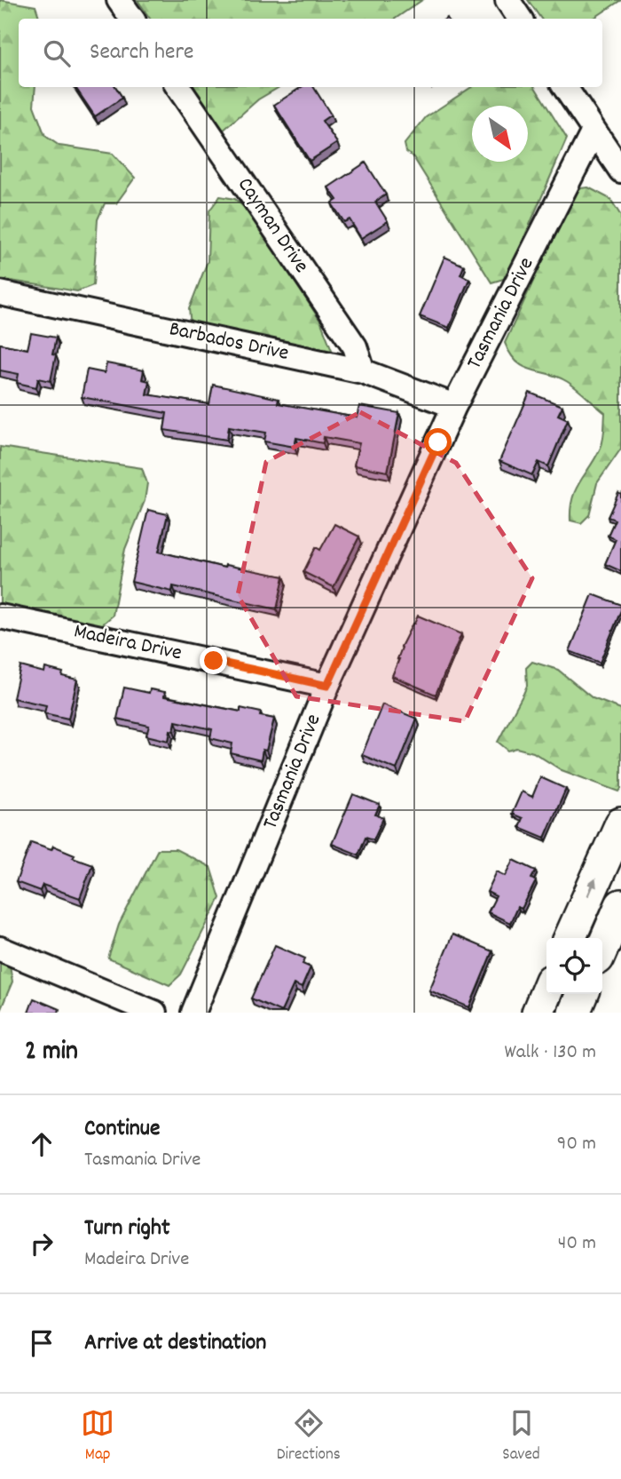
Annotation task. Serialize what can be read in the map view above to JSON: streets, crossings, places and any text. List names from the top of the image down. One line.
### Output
{"streets":{"street":["Cayman Drive","Tasmania Drive","Barbados Drive","Madeira Drive"]},"crossings":[["Cayman Drive","Barbados Drive"],["Tasmania Drive","Barbados Drive"],["Tasmania Drive","Madeira Drive"]],"north":"bottom right","page":{"search":"Search here","heading":["2 min","Walk · 130 m"],"list":[["Continue","Tasmania Drive","90 m"],["Turn right","Madeira Drive","40 m"],"Arrive at destination"],"nav":["Map","Directions","Saved"]}}
